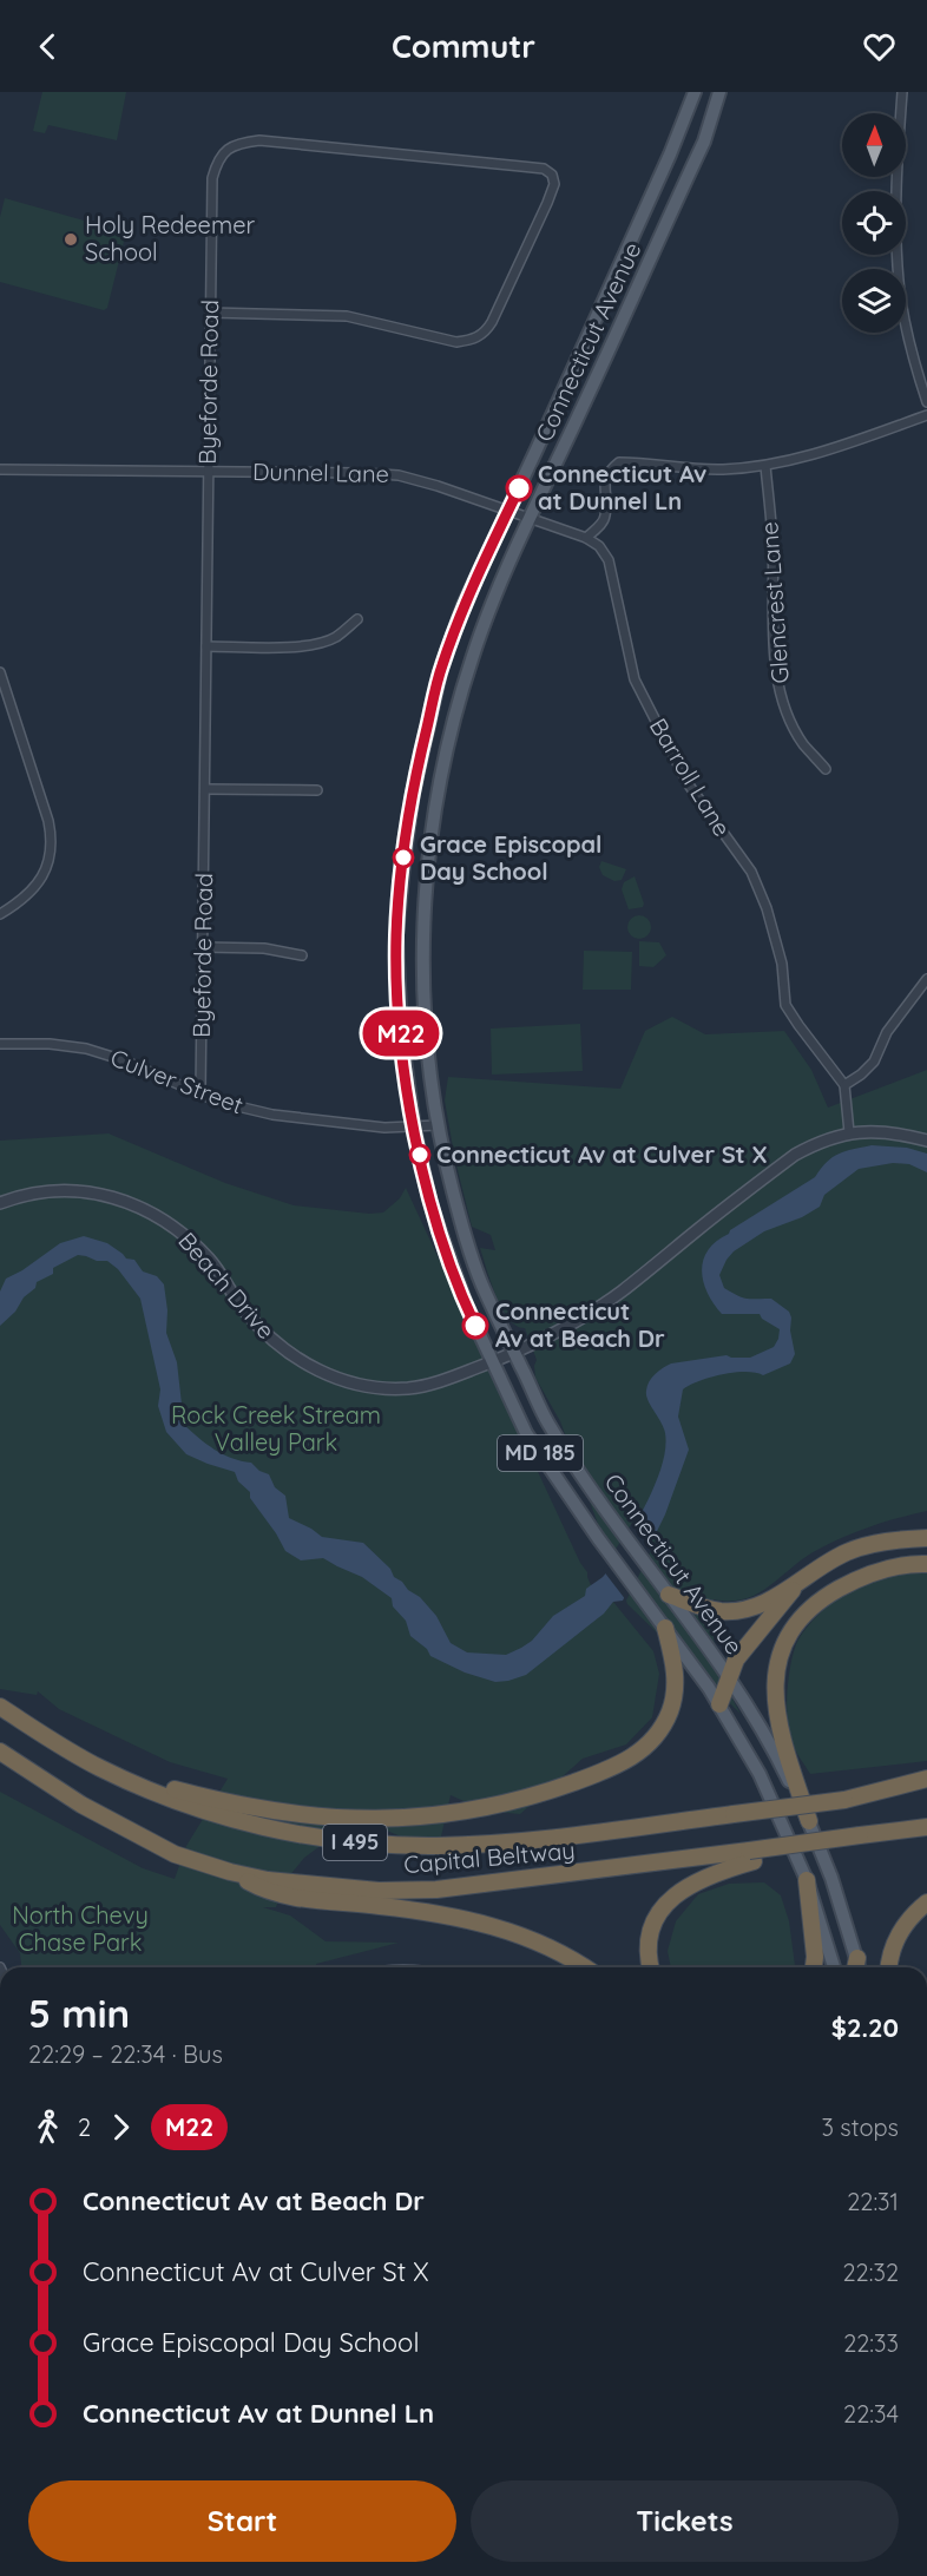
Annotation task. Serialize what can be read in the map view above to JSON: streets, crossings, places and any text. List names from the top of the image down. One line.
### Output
{"streets":{"highway":["I 495","Capital Beltway"],"main road":["Connecticut Avenue","MD 185"],"street":["Byeforde Road","Dunnel Lane","Glencrest Lane","Barroll Lane","Culver Street","Beach Drive"]},"crossings":[["Connecticut Avenue","Dunnel Lane"],["Connecticut Avenue","Barroll Lane"],["Connecticut Avenue","Culver Street"],["Connecticut Avenue","Beach Drive"],["Byeforde Road","Dunnel Lane"],["Byeforde Road","Culver Street"],["Dunnel Lane","Barroll Lane"]],"parks":["Rock Creek Stream Valley Park","North Chevy Chase Park"],"places":["Holy Redeemer School","Connecticut Av at Dunnel Ln","Grace Episcopal Day School","Connecticut Av at Culver St X","Connecticut Av at Beach Dr"],"lines":["bus line M22"],"north":"top","page":{"header":"Commutr","on_map":"M22","heading":["5 min","22:29 – 22:34 · Bus","$2.20"],"legs":["2","M22","3 stops"],"list":[{"name":"Connecticut Av at Beach Dr","value":"22:31"},{"name":"Connecticut Av at Culver St X","value":"22:32"},{"name":"Grace Episcopal Day School","value":"22:33"},{"name":"Connecticut Av at Dunnel Ln","value":"22:34"}],"buttons":["Start","Tickets"]}}
